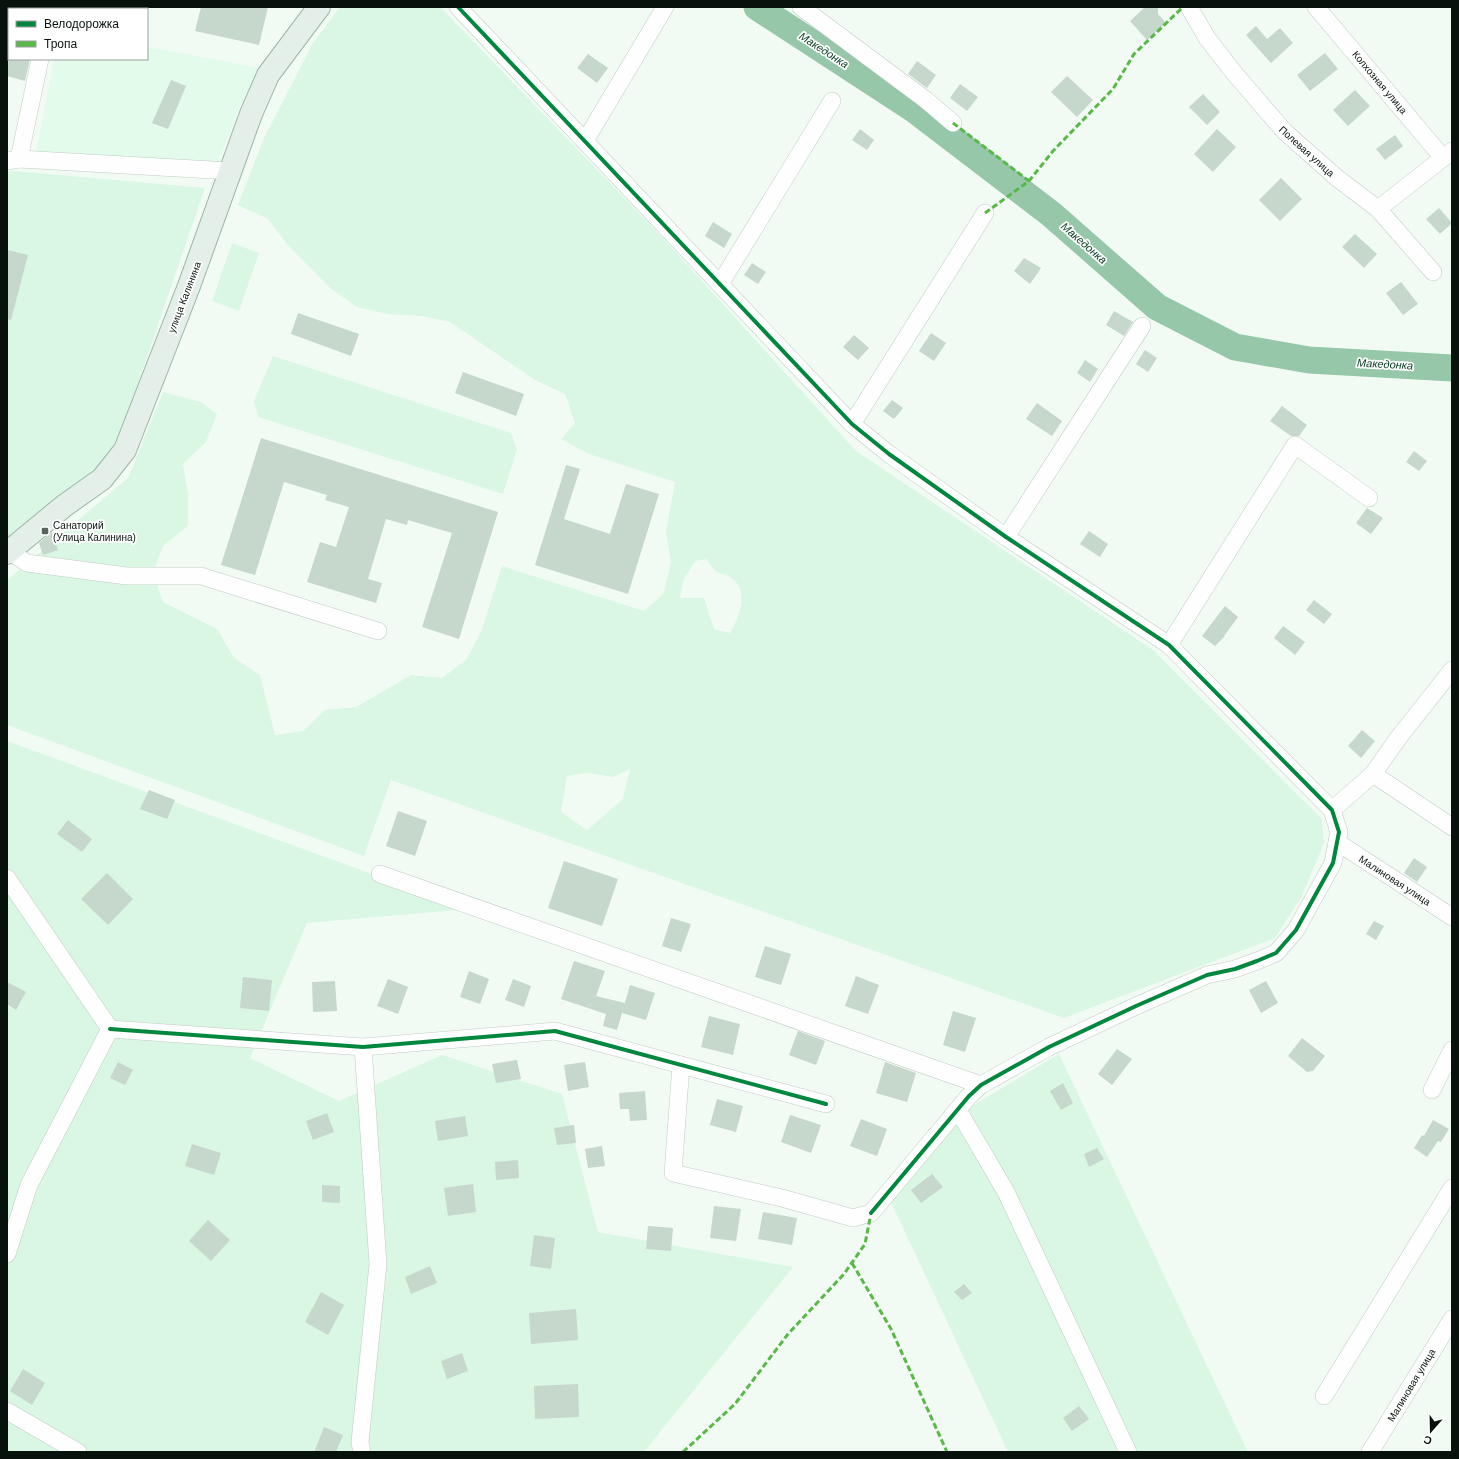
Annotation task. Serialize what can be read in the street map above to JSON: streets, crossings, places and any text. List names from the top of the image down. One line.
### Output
{"streets":{"main road":["улица Калинина"],"street":["Колхозная улица","Полевая улица","Малиновая улица"]},"water":["Македонка"],"places":{"transit":["Санаторий (Улица Калинина)"]},"legend":["Велодорожка","Тропа"],"north":"bottom"}
